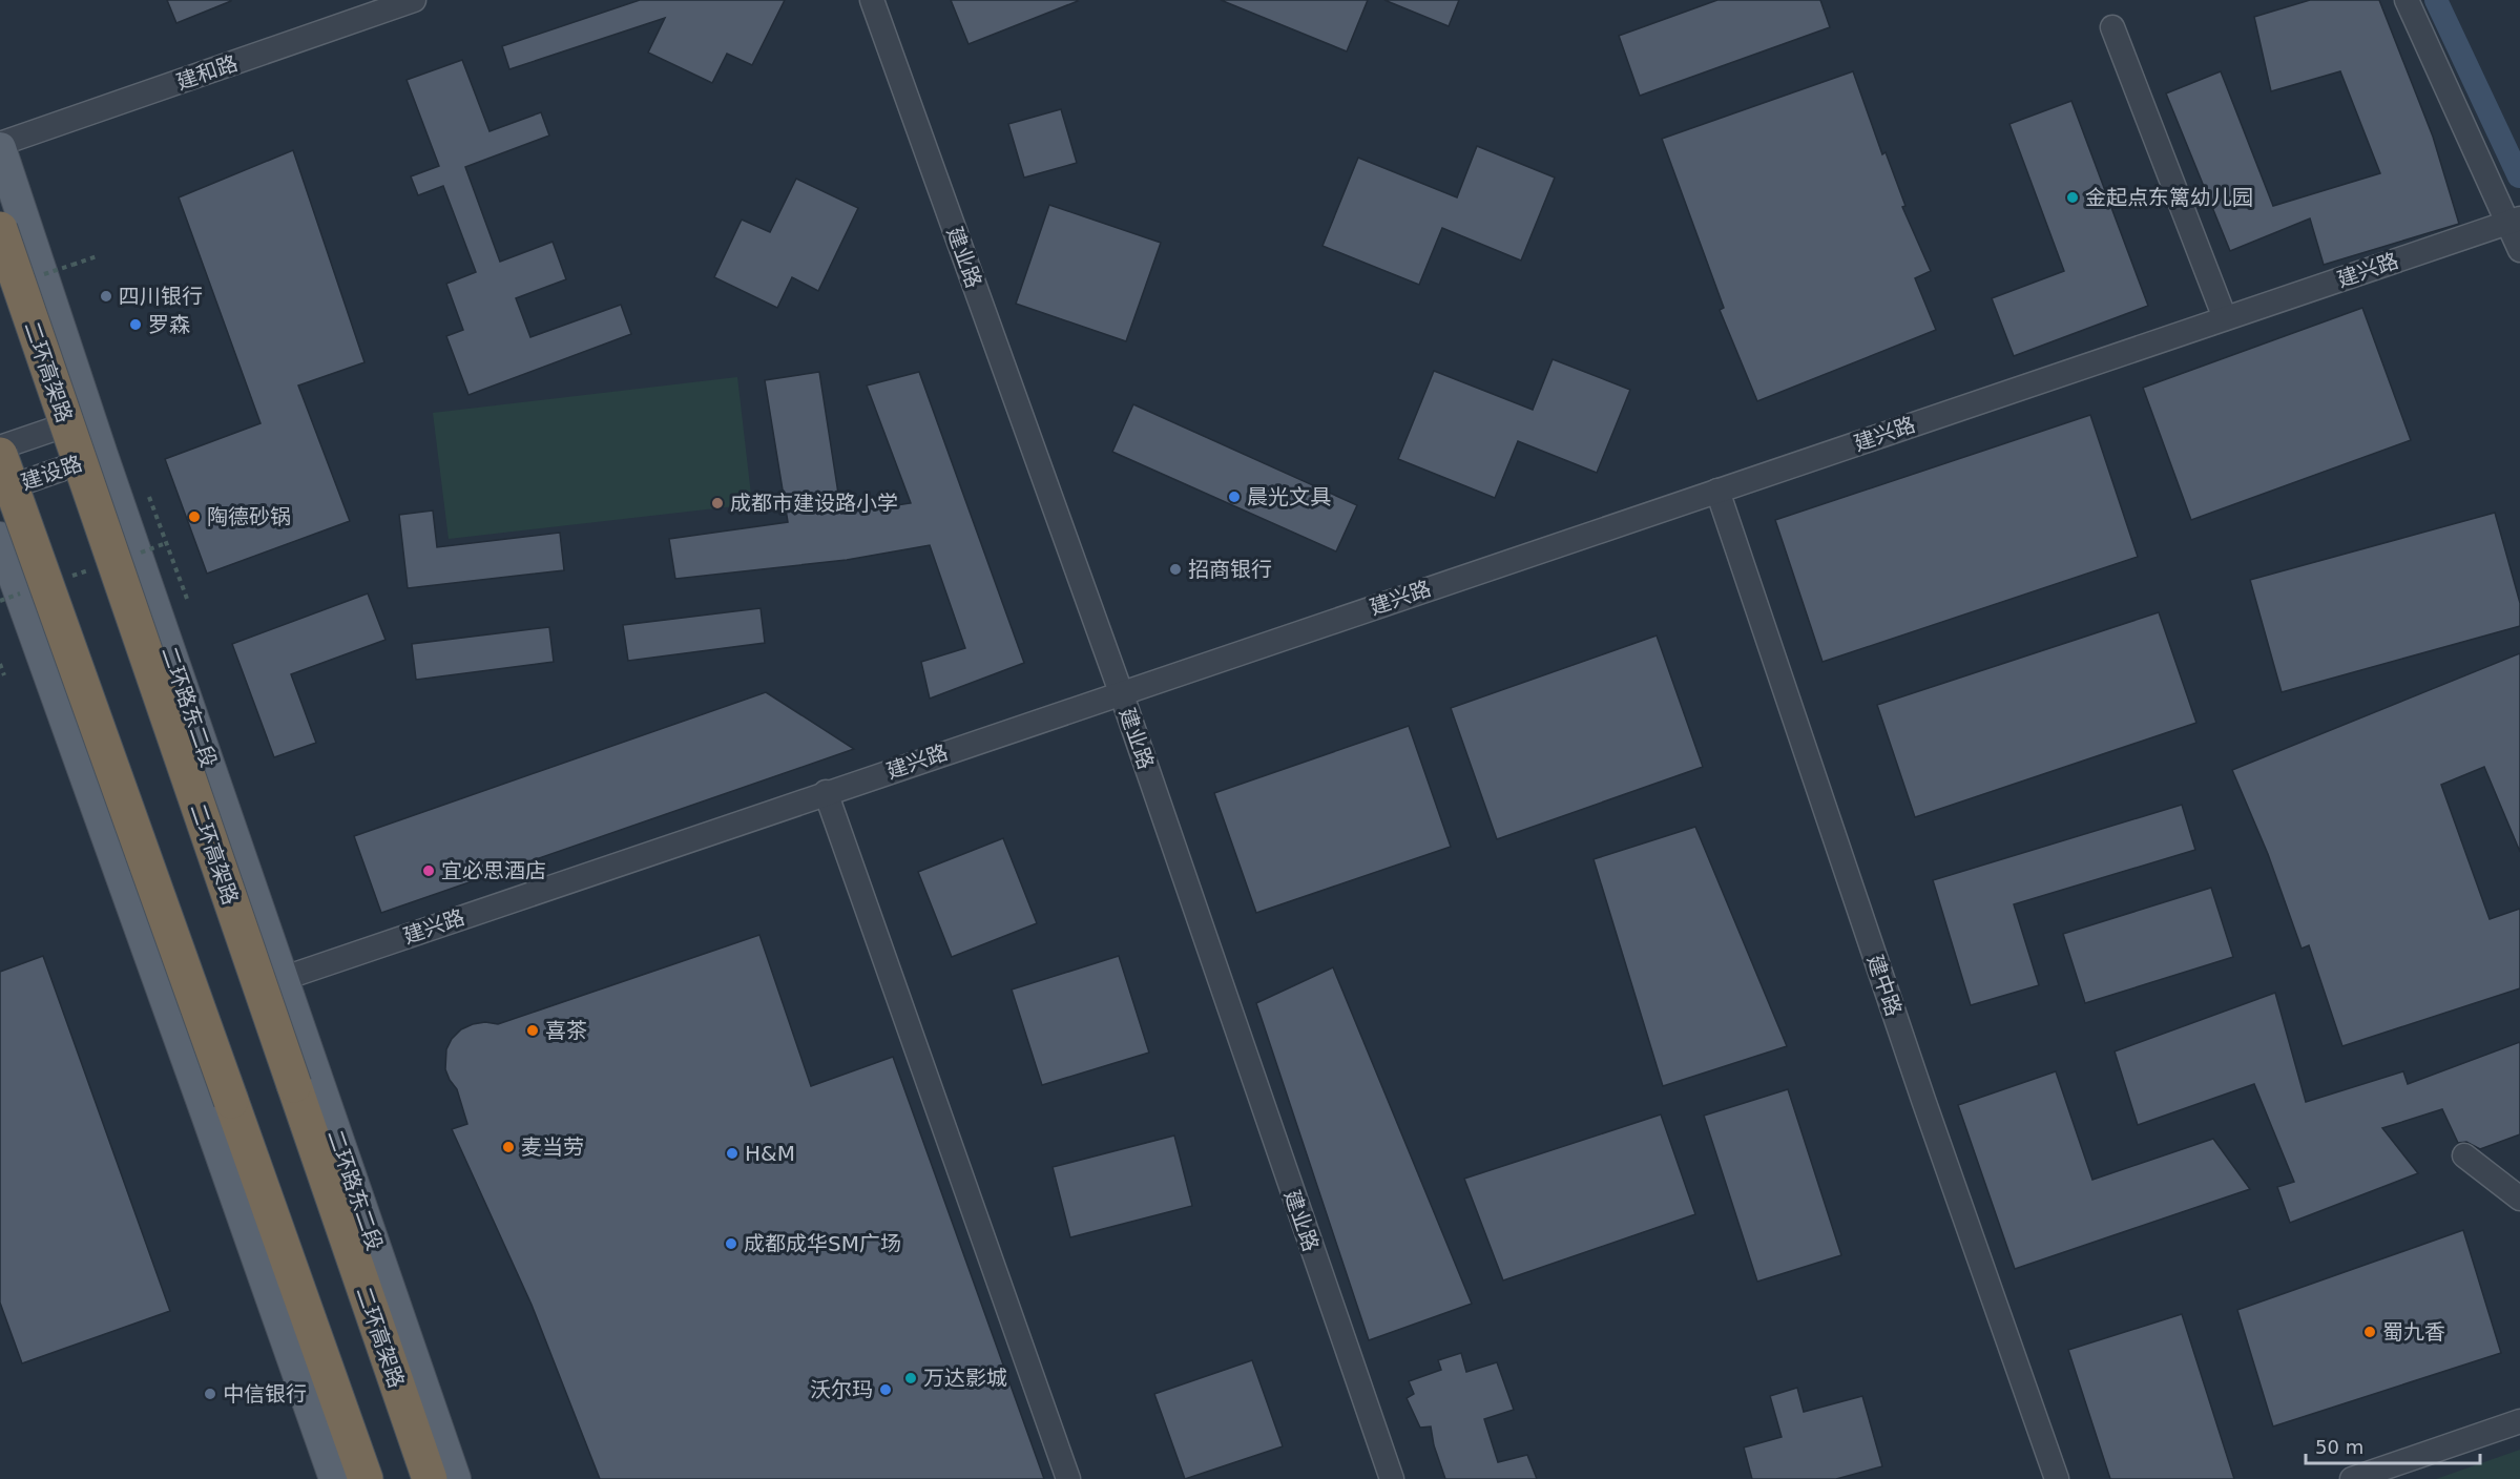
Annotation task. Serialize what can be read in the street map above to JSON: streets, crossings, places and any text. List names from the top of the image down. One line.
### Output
{"streets":{"highway":["二环高架路"],"main road":["二环路东二段"],"street":["建和路","建业路","建兴路","建设路","建中路"]},"crossings":[["建和路","二环路东二段"],["建业路","建兴路"],["建兴路","二环路东二段"],["建兴路","建中路"],["建设路","二环路东二段"]],"places":["金起点东篱幼儿园","四川银行","罗森","晨光文具","成都市建设路小学","陶德砂锅","招商银行","宜必思酒店","喜茶","麦当劳","H&M","成都成华SM广场","蜀九香","万达影城","沃尔玛","中信银行"],"scale_bar":"50 m"}
